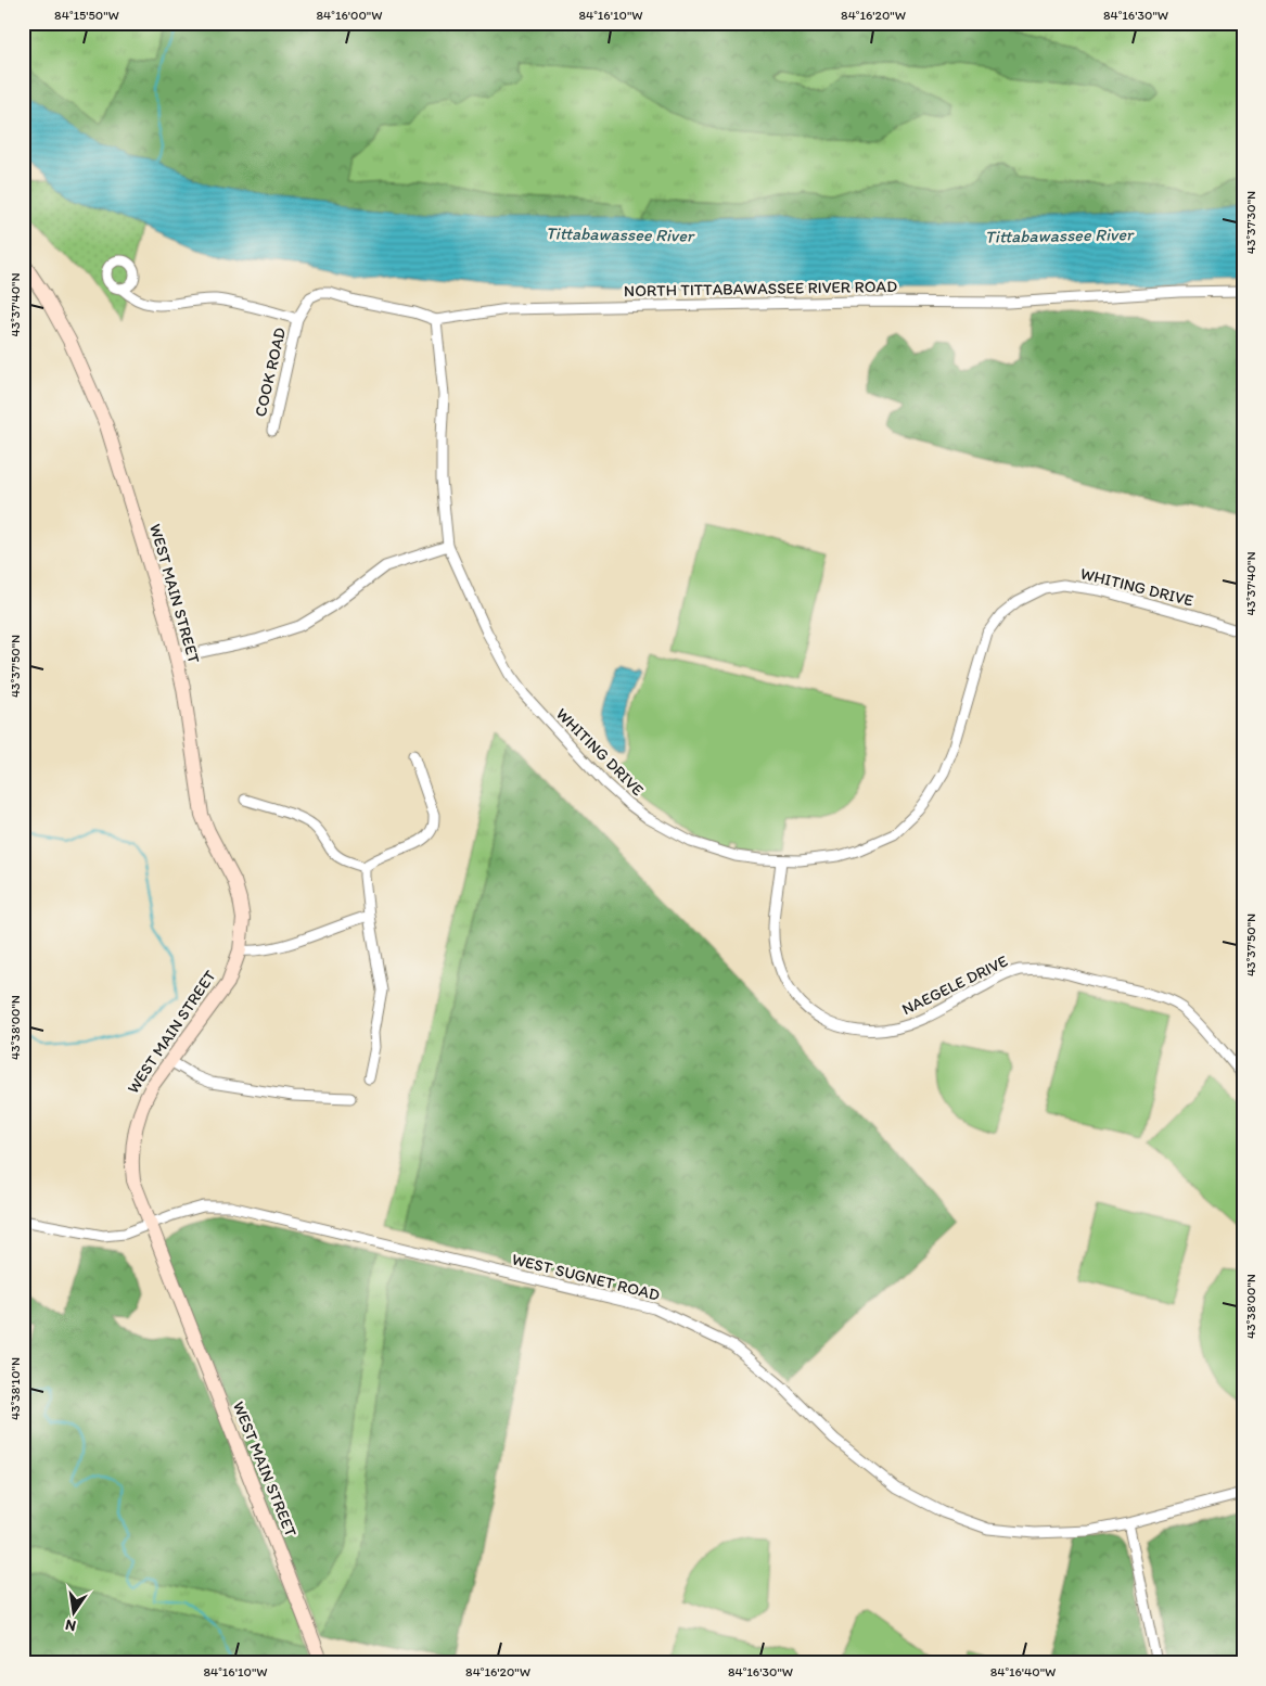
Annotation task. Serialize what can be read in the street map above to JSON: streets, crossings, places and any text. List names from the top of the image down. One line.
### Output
{"streets":{"street":["NORTH TITTABAWASSEE RIVER ROAD","COOK ROAD","WHITING DRIVE","WEST MAIN STREET","NAEGELE DRIVE","WEST SUGNET ROAD"]},"crossings":[["NORTH TITTABAWASSEE RIVER ROAD","COOK ROAD"],["NORTH TITTABAWASSEE RIVER ROAD","WHITING DRIVE"],["WHITING DRIVE","NAEGELE DRIVE"],["WEST MAIN STREET","WEST SUGNET ROAD"]],"water":["Tittabawassee River"],"north":"bottom","coordinates":["84°15'50\"W","84°16'00\"W","84°16'10\"W","84°16'20\"W","84°16'30\"W","43°37'30\"N","43°37'40\"N","43°37'50\"N","43°38'00\"N","43°38'10\"N","84°16'40\"W"]}
